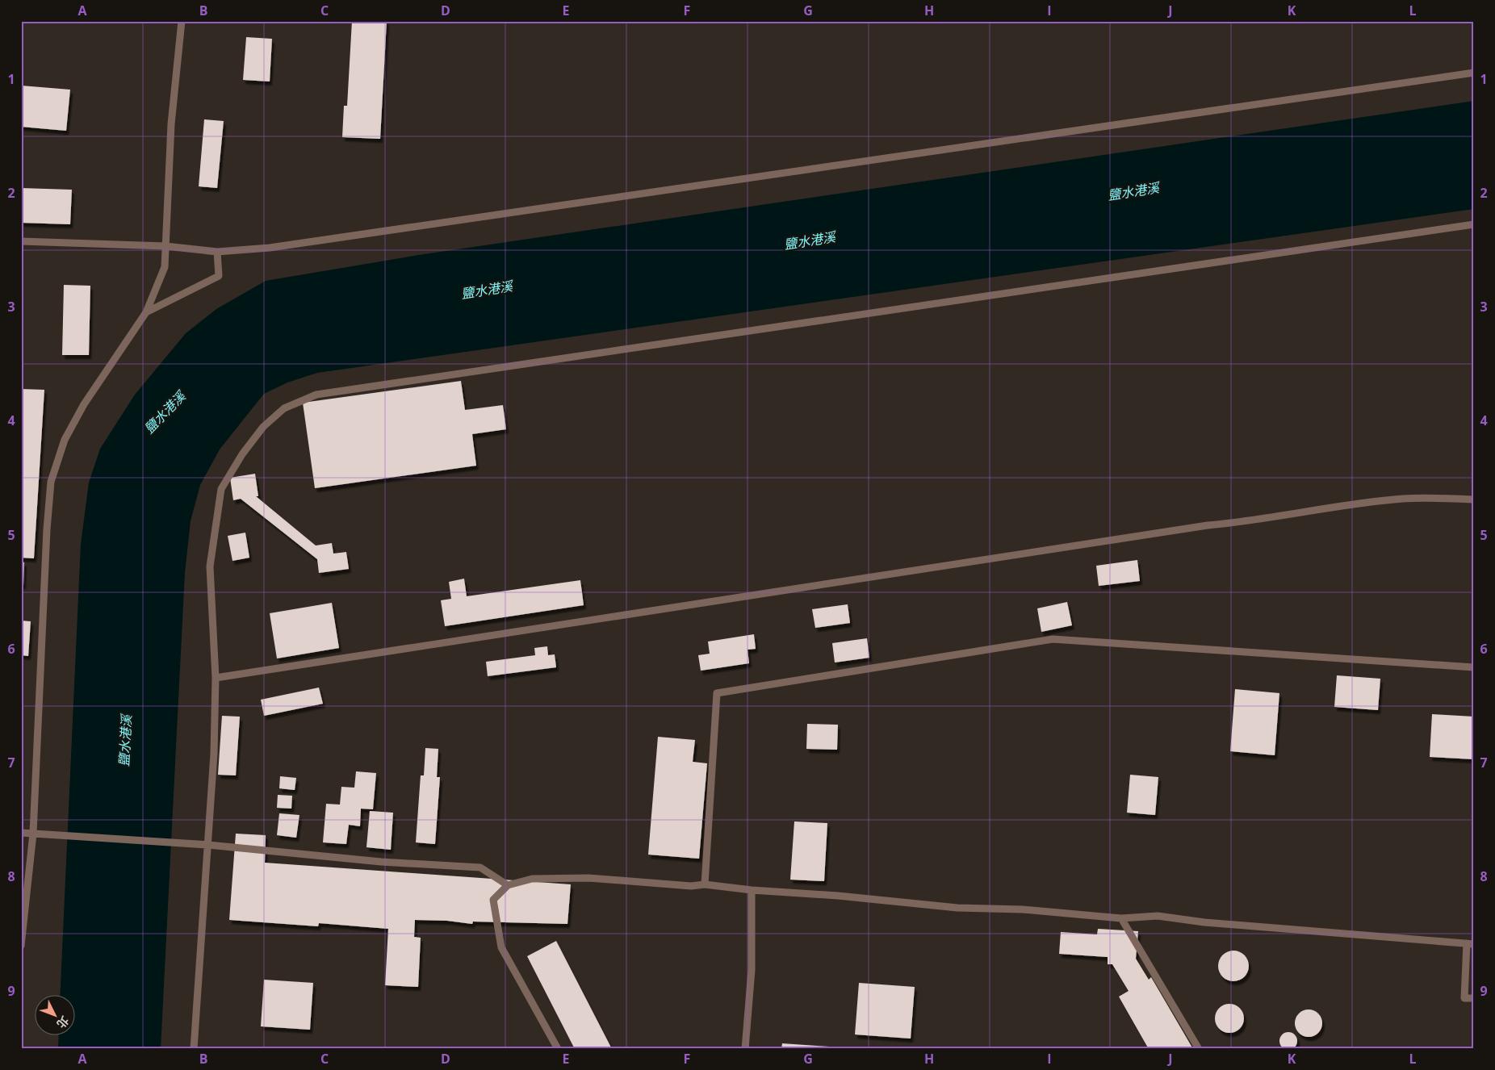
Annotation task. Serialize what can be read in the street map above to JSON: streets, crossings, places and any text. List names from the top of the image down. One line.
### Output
{"water":["鹽水港溪"],"north":"bottom right","grid":{"columns":["A","B","C","D","E","F","G","H","I","J","K","L"],"rows":["1","2","3","4","5","6","7","8","9"]}}
